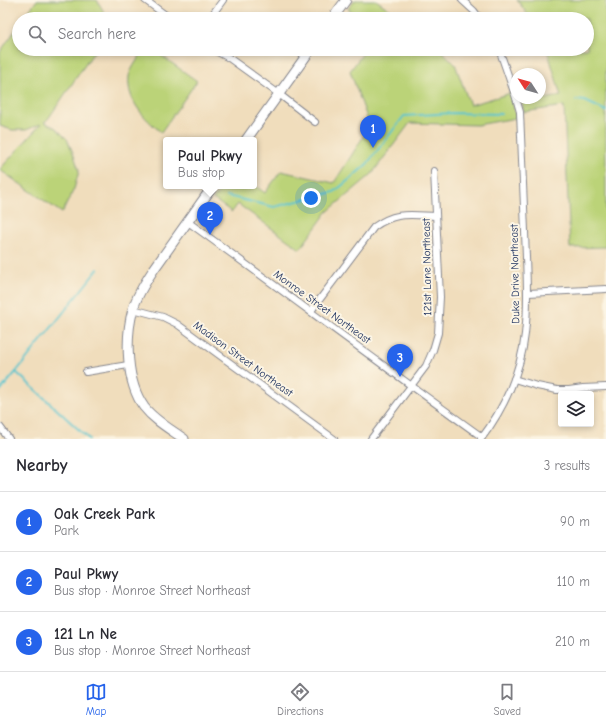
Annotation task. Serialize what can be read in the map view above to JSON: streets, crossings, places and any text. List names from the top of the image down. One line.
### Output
{"streets":{"street":["121st Lane Northeast","Duke Drive Northeast","Monroe Street Northeast","Madison Street Northeast"]},"crossings":[["121st Lane Northeast","Monroe Street Northeast"],["Duke Drive Northeast","Monroe Street Northeast"]],"north":"top left","page":{"search":"Search here","pins":["1","2","3"],"popup":["Paul Pkwy","Bus stop"],"heading":["Nearby","3 results"],"list":[{"mark":"1","name":"Oak Creek Park","note":"Park","value":"90 m"},{"mark":"2","name":"Paul Pkwy","note":"Bus stop · Monroe Street Northeast","value":"110 m"},{"mark":"3","name":"121 Ln Ne","note":"Bus stop · Monroe Street Northeast","value":"210 m"}],"nav":["Map","Directions","Saved"]}}
